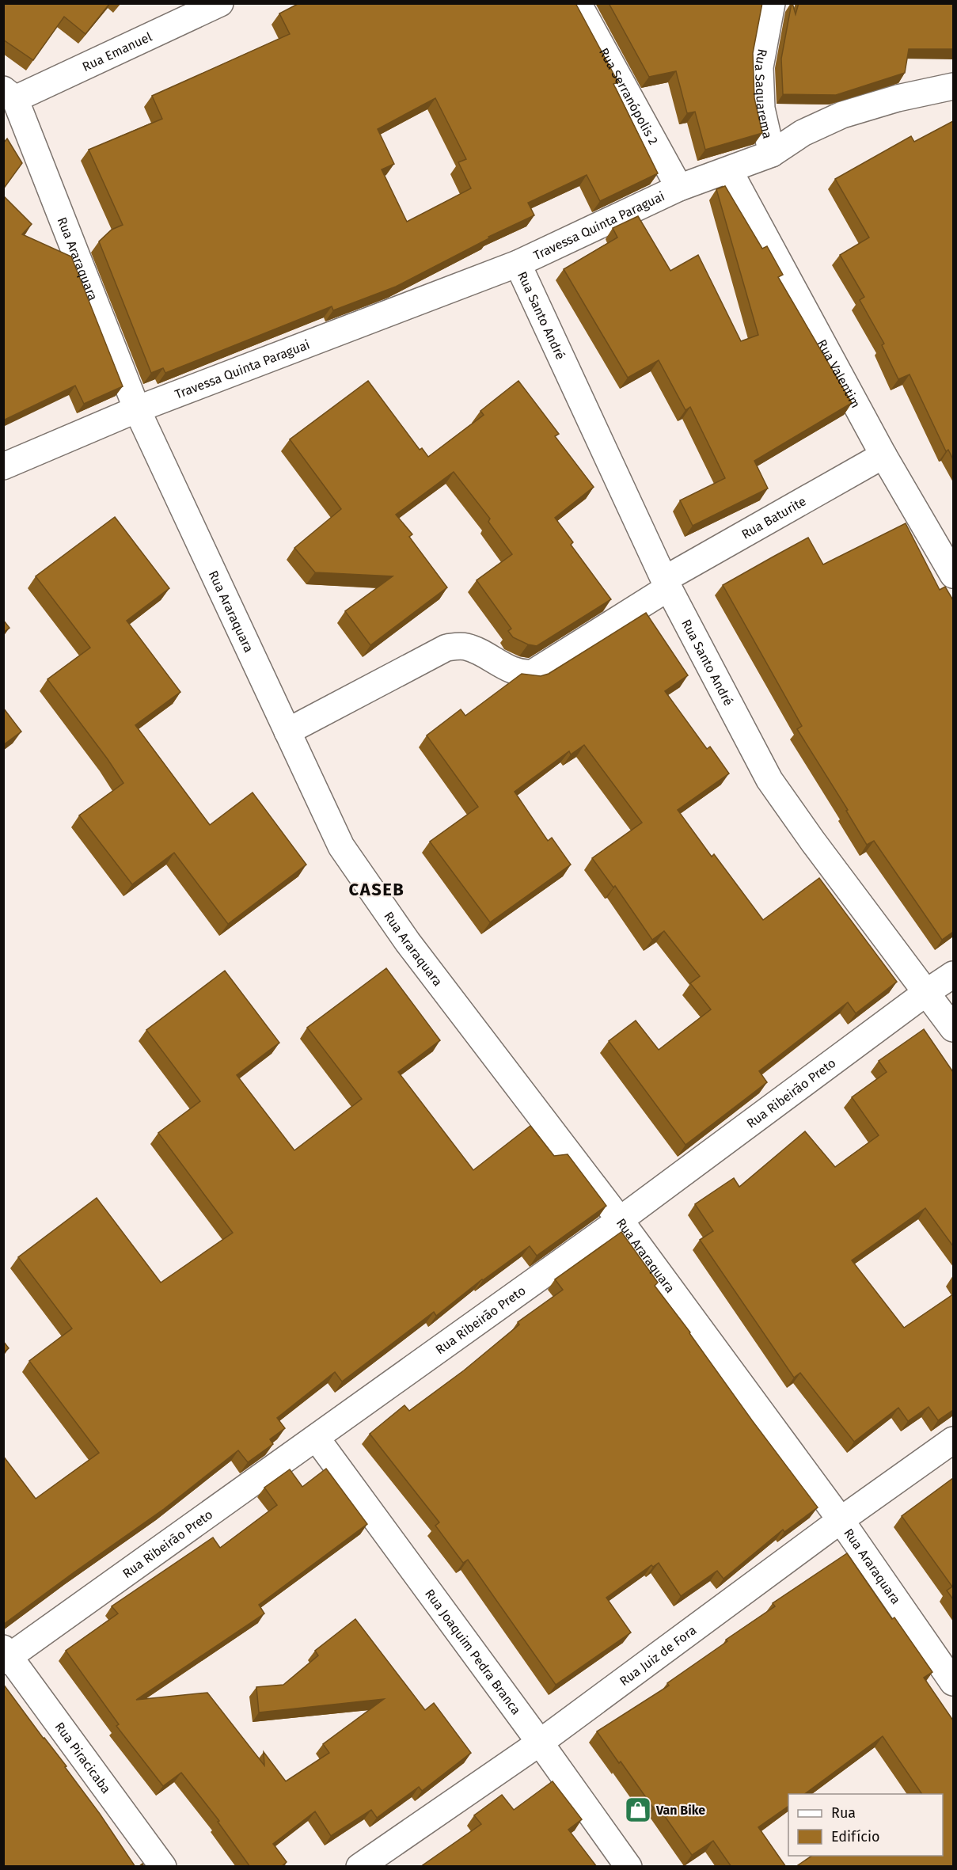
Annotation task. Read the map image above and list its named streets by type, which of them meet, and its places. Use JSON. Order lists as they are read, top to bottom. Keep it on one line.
{"streets":{"street":["Rua Emanuel","Rua Saquarema","Rua Serranópolis 2","Travessa Quinta Paraguai","Rua Araraquara","Rua Santo André","Rua Valentim","Rua Baturite","Rua Ribeirão Preto","Rua Joaquim Pedra Branca","Rua Juiz de Fora","Rua Piracicaba"]},"crossings":[["Rua Emanuel","Rua Araraquara"],["Rua Saquarema","Travessa Quinta Paraguai"],["Rua Serranópolis 2","Travessa Quinta Paraguai"],["Travessa Quinta Paraguai","Rua Araraquara"],["Travessa Quinta Paraguai","Rua Santo André"],["Travessa Quinta Paraguai","Rua Valentim"],["Rua Araraquara","Rua Baturite"],["Rua Araraquara","Rua Ribeirão Preto"],["Rua Araraquara","Rua Juiz de Fora"],["Rua Santo André","Rua Baturite"],["Rua Santo André","Rua Ribeirão Preto"],["Rua Valentim","Rua Baturite"],["Rua Ribeirão Preto","Rua Joaquim Pedra Branca"],["Rua Ribeirão Preto","Rua Piracicaba"],["Rua Joaquim Pedra Branca","Rua Juiz de Fora"]],"districts":["CASEB"],"places":{"shop":["Van Bike"]},"legend":["Rua","Edifício"]}
